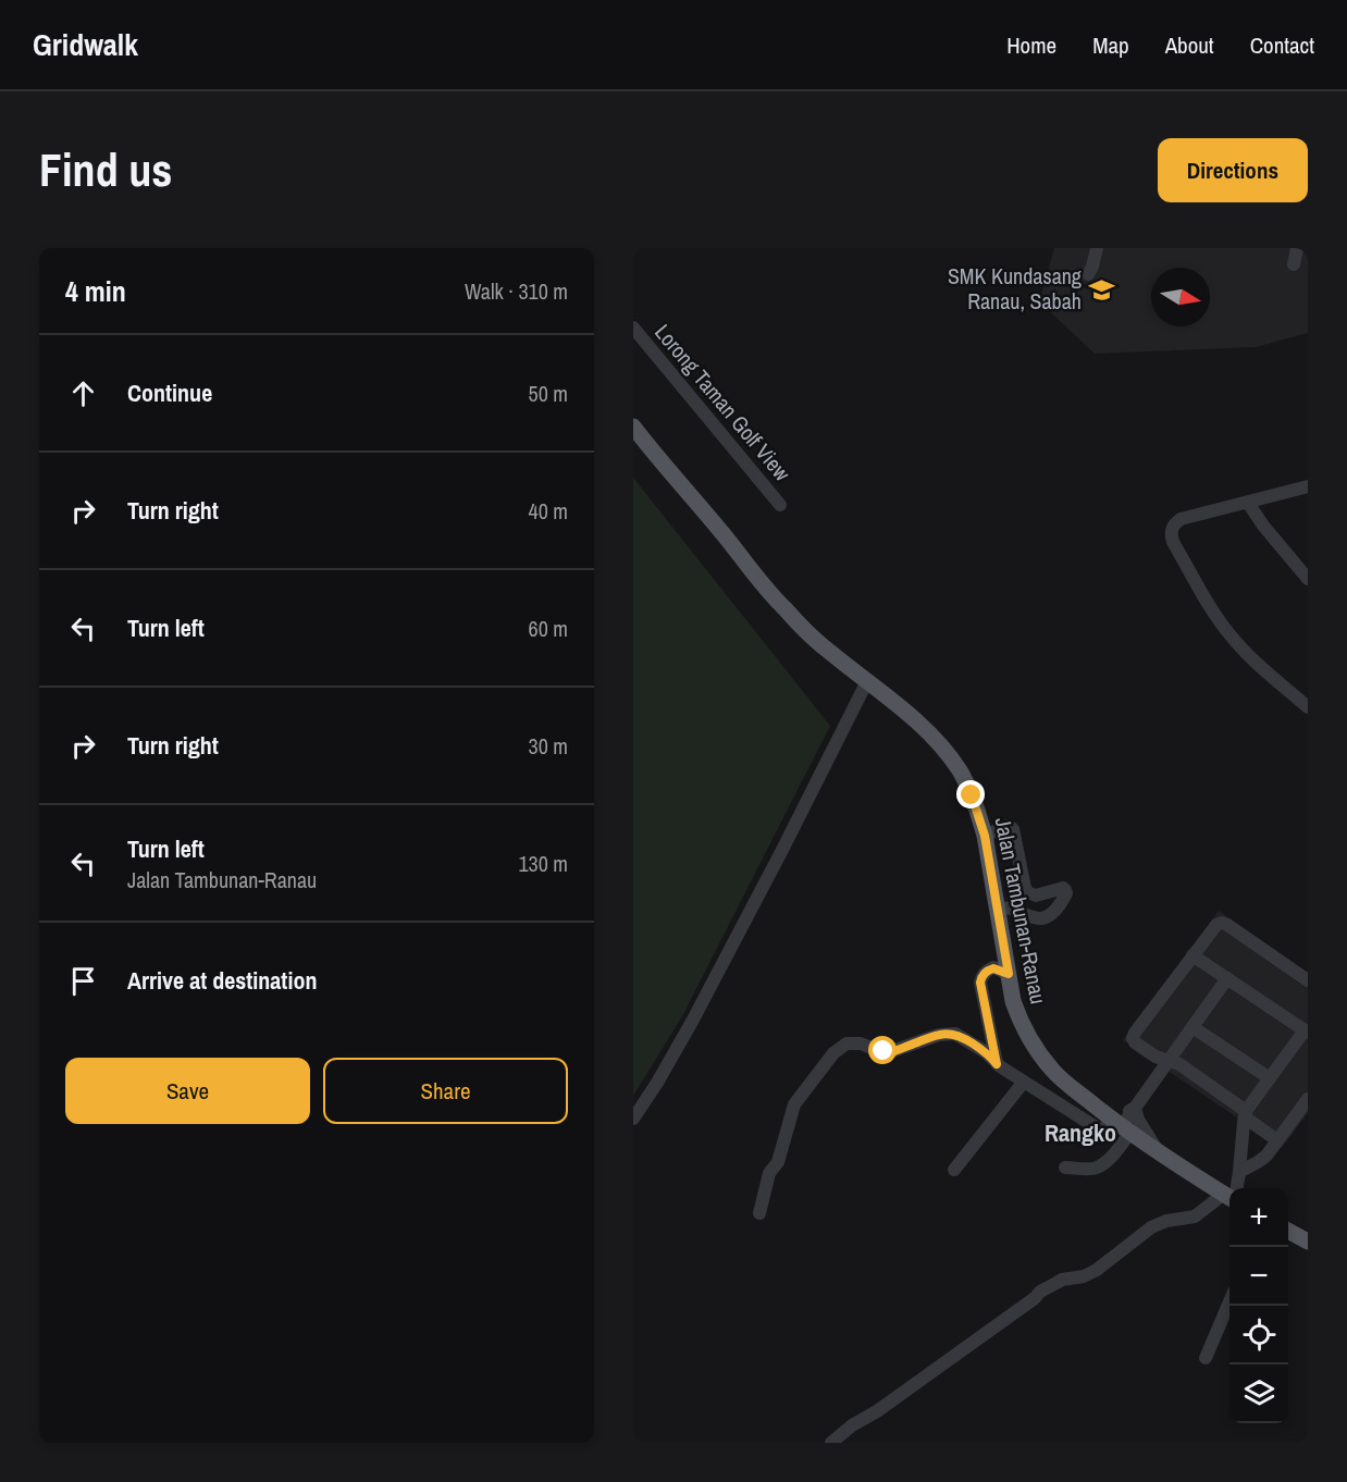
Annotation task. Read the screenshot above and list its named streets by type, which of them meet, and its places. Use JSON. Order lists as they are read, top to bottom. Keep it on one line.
{"streets":{"main road":["Jalan Tambunan-Ranau"],"street":["Lorong Taman Golf View"]},"districts":["Rangko"],"places":{"school or university":["SMK Kundasang Ranau, Sabah"]},"north":"right","page":{"header":"Gridwalk","nav":["Home","Map","About","Contact"],"buttons":["Directions",["Save","Share"]],"title":"Find us","heading":["4 min","Walk · 310 m"],"list":[["Continue","50 m"],["Turn right","40 m"],["Turn left","60 m"],["Turn right","30 m"],["Turn left","Jalan Tambunan-Ranau","130 m"],"Arrive at destination"],"map_buttons":["+","−"]}}
